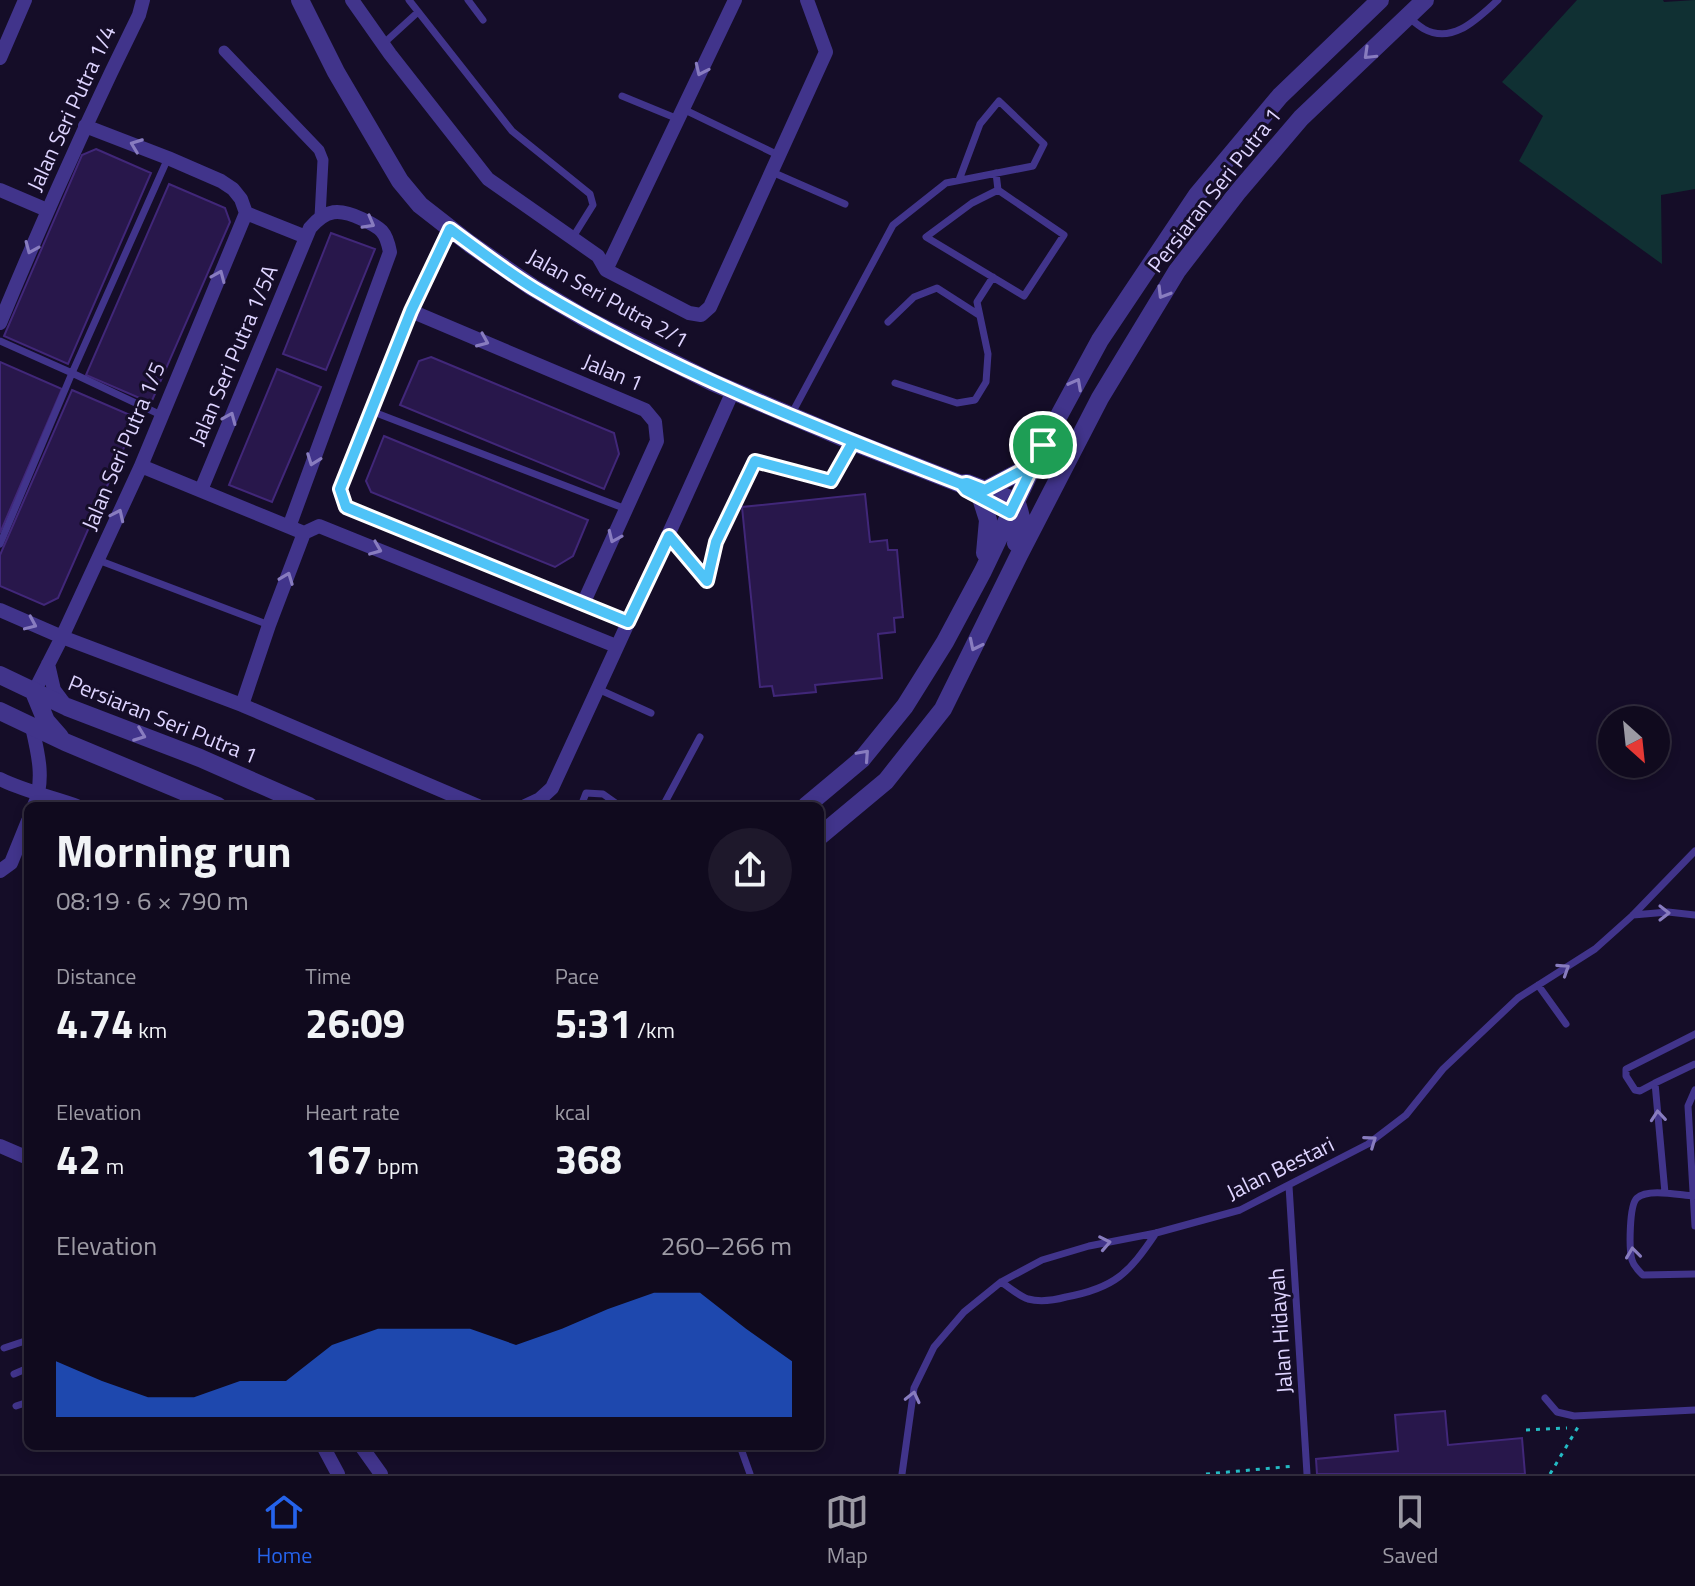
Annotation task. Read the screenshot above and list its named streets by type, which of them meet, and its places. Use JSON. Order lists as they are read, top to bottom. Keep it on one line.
{"streets":{"street":["Jalan Seri Putra 1/4","Persiaran Seri Putra 1","Jalan Seri Putra 2/1","Jalan Seri Putra 1/5A","Jalan 1","Jalan Seri Putra 1/5"],"lane":["Jalan Bestari","Jalan Hidayah"]},"crossings":[["Persiaran Seri Putra 1","Jalan Seri Putra 2/1"],["Persiaran Seri Putra 1","Jalan Seri Putra 1/5"],["Jalan Bestari","Jalan Hidayah"]],"one_way":["Jalan Seri Putra 1/5A","Jalan Seri Putra 1/5","Jalan Bestari"],"north":"bottom right","page":{"heading":["Morning run","08:19 · 6 × 790 m"],"stats":[["Distance","4.74 km"],["Time","26:09"],["Pace","5:31 /km"],["Elevation","42 m"],["Heart rate","167 bpm"],["kcal","368"]],"chart":["Elevation","260–266 m"],"tabs":["Home","Map","Saved"]}}
